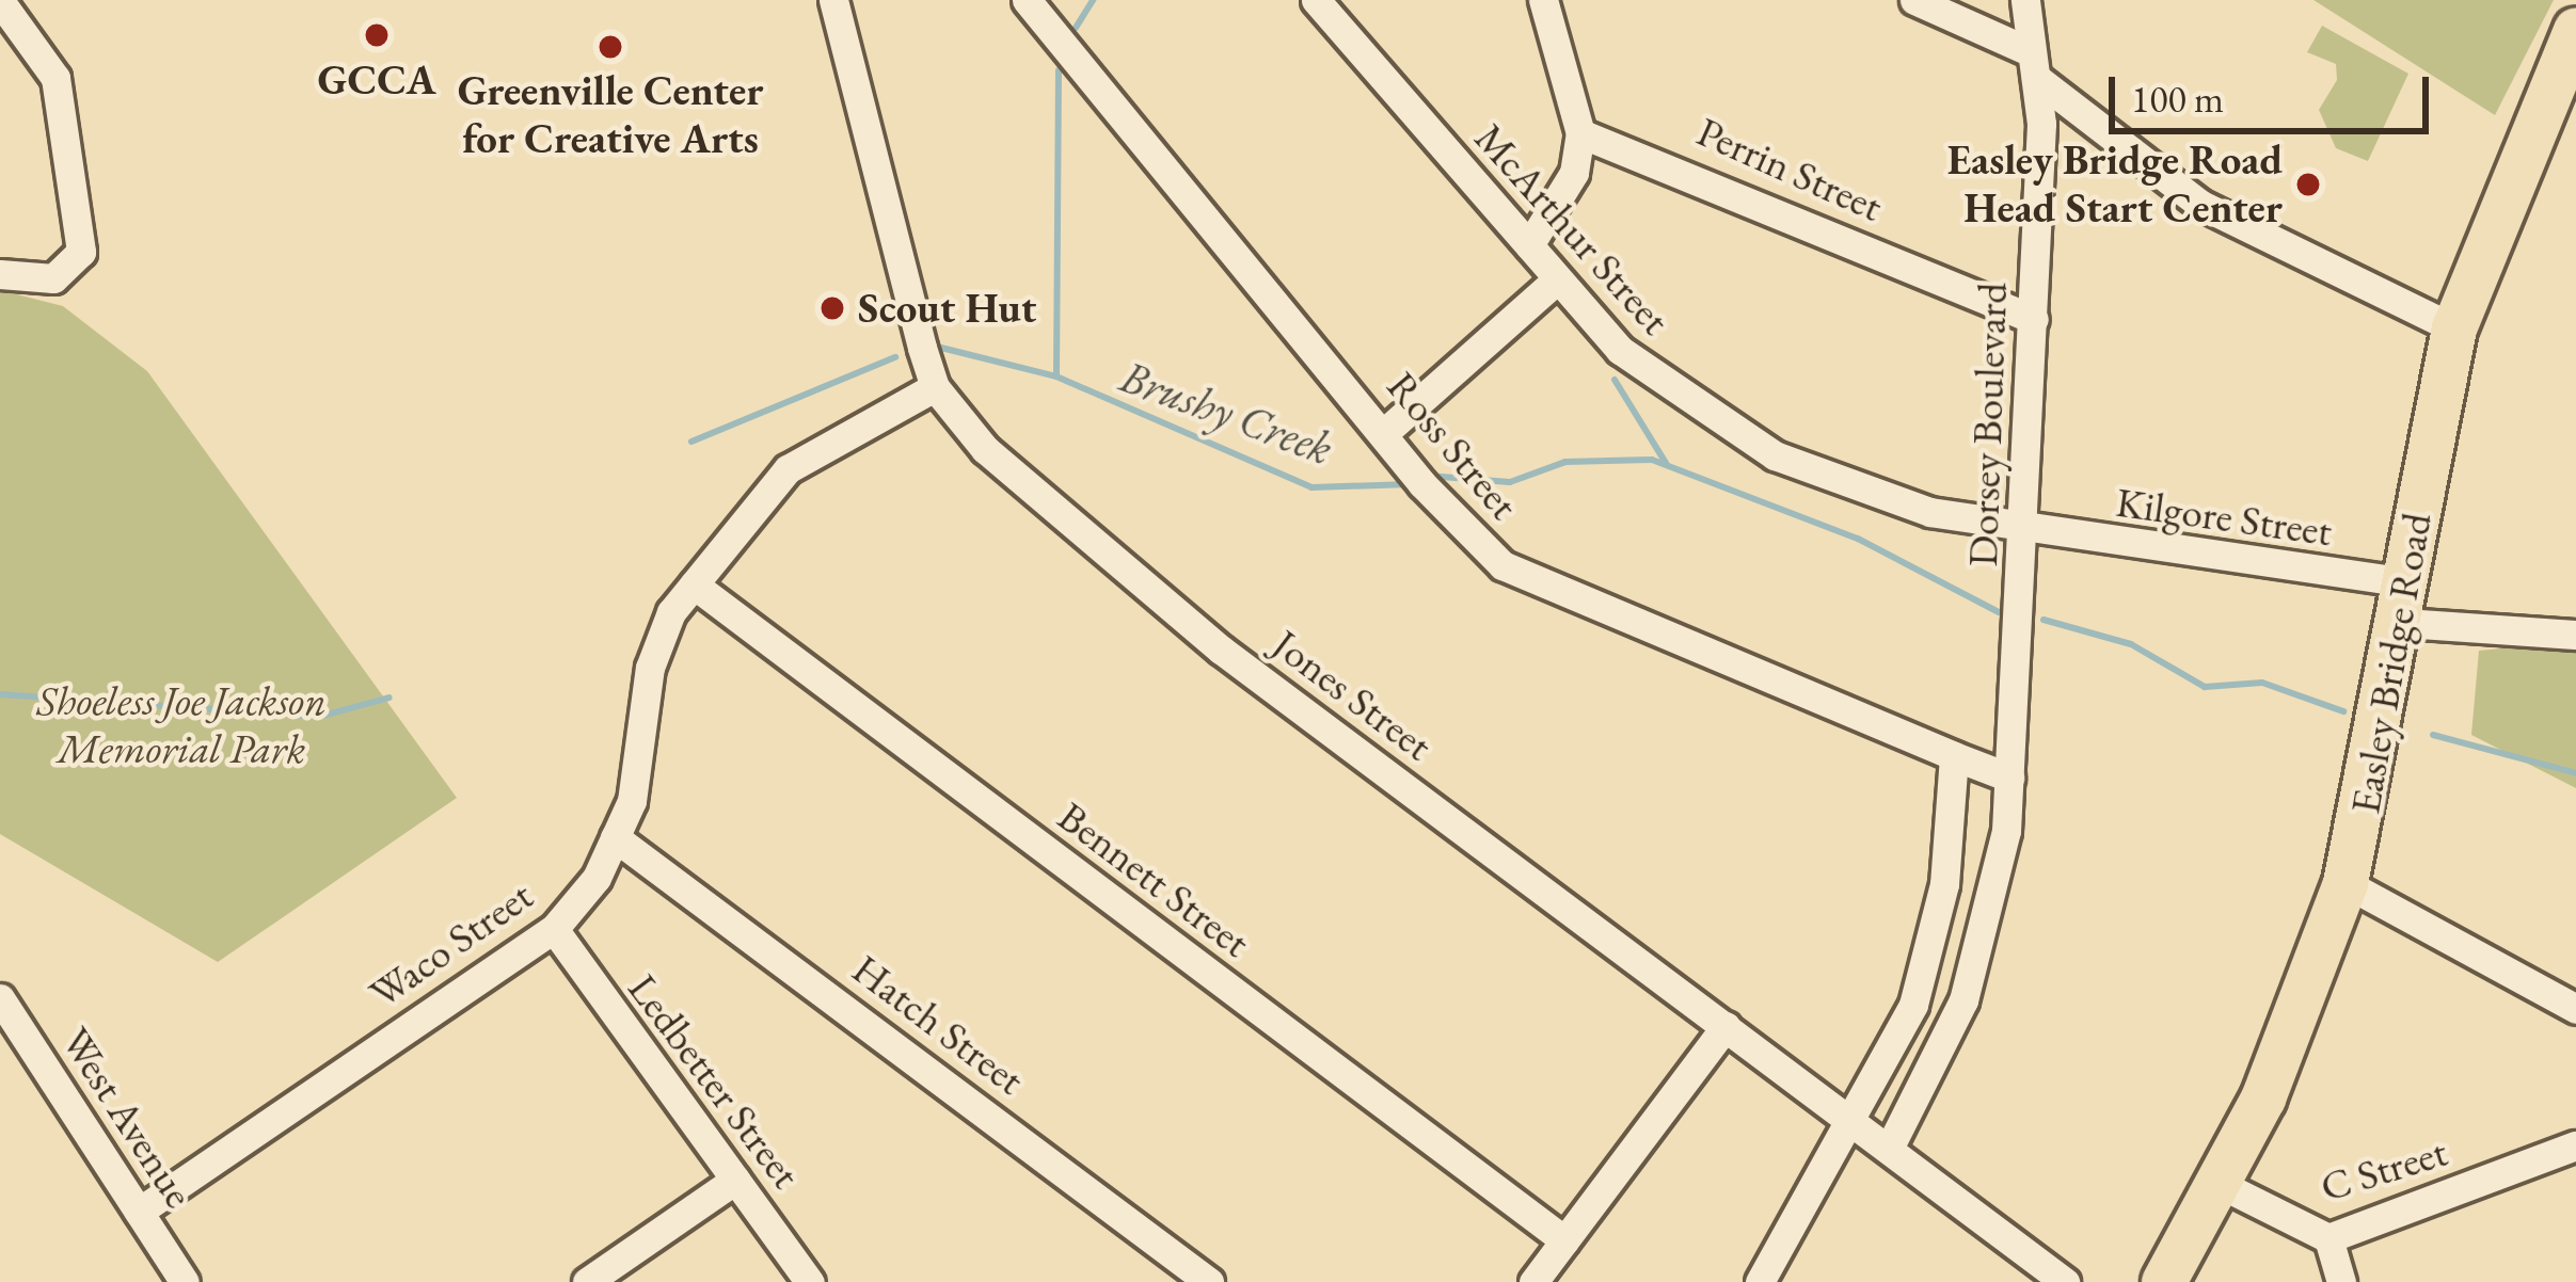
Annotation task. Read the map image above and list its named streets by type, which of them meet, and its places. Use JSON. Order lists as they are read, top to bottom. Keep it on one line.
{"streets":{"highway":["Easley Bridge Road"],"street":["Perrin Street","McArthur Street","Dorsey Boulevard","Ross Street","Kilgore Street","Jones Street","Bennett Street","Waco Street","Hatch Street","Ledbetter Street","West Avenue","C Street"]},"crossings":[["Perrin Street","Dorsey Boulevard"],["McArthur Street","Dorsey Boulevard"],["McArthur Street","Kilgore Street"],["Dorsey Boulevard","Kilgore Street"],["Dorsey Boulevard","Jones Street"],["Kilgore Street","Easley Bridge Road"],["Easley Bridge Road","C Street"],["Jones Street","Waco Street"],["Bennett Street","Waco Street"],["Waco Street","Hatch Street"],["Waco Street","Ledbetter Street"],["Waco Street","West Avenue"]],"water":["Brushy Creek"],"parks":["Shoeless Joe Jackson Memorial Park"],"places":["GCCA","Greenville Center for Creative Arts","Easley Bridge Road Head Start Center","Scout Hut"],"scale_bar":"100 m"}
